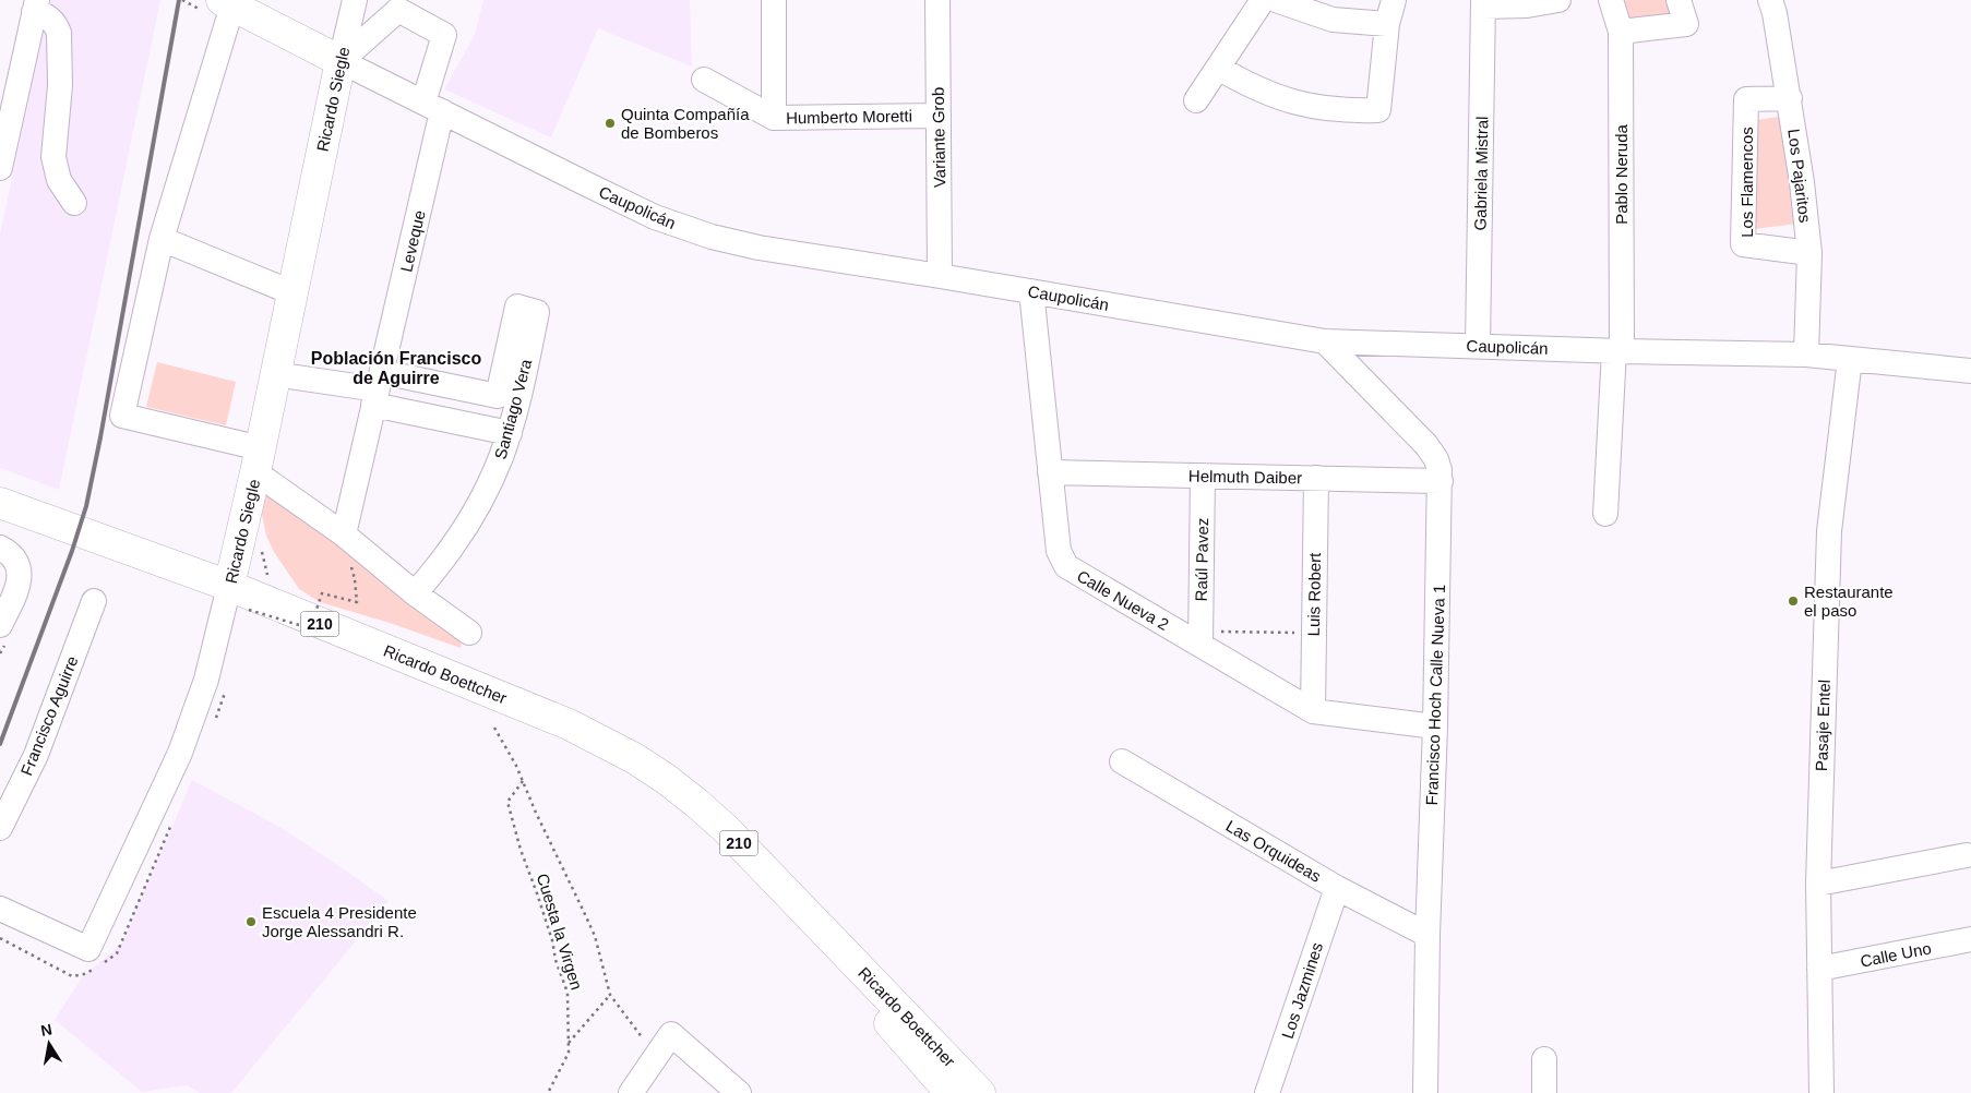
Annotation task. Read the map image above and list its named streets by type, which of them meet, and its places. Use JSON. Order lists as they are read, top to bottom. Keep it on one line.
{"streets":{"main road":["Ricardo Siegle","Caupolicán","210","Ricardo Boettcher"],"street":["Humberto Moretti","Variante Grob","Gabriela Mistral","Pablo Neruda","Los Pajaritos","Los Flamencos","Leveque","Santiago Vera","Helmuth Daiber","Raúl Pavez","Luis Robert","Calle Nueva 2","Francisco Hoch Calle Nueva 1","Francisco Aguirre","Pasaje Entel","Las Orquideas","Calle Uno","Los Jazmines"],"path":["Cuesta la Virgen"]},"crossings":[["Ricardo Siegle","Caupolicán"],["Ricardo Siegle","Leveque"],["Ricardo Siegle","Ricardo Boettcher"],["Humberto Moretti","Variante Grob"],["Variante Grob","Caupolicán"],["Gabriela Mistral","Caupolicán"],["Pablo Neruda","Caupolicán"],["Los Pajaritos","Los Flamencos"],["Los Pajaritos","Caupolicán"],["Caupolicán","Leveque"],["Caupolicán","Calle Nueva 2"],["Caupolicán","Francisco Hoch Calle Nueva 1"],["Caupolicán","Pasaje Entel"],["Helmuth Daiber","Raúl Pavez"],["Helmuth Daiber","Luis Robert"],["Helmuth Daiber","Calle Nueva 2"],["Helmuth Daiber","Francisco Hoch Calle Nueva 1"],["Raúl Pavez","Calle Nueva 2"],["Luis Robert","Calle Nueva 2"],["Calle Nueva 2","Francisco Hoch Calle Nueva 1"],["Francisco Hoch Calle Nueva 1","Las Orquideas"],["Pasaje Entel","Calle Uno"],["Las Orquideas","Los Jazmines"]],"districts":["Población Francisco de Aguirre"],"places":["Quinta Compañía de Bomberos","Restaurante el paso","Escuela 4 Presidente Jorge Alessandri R."],"north":"top"}
